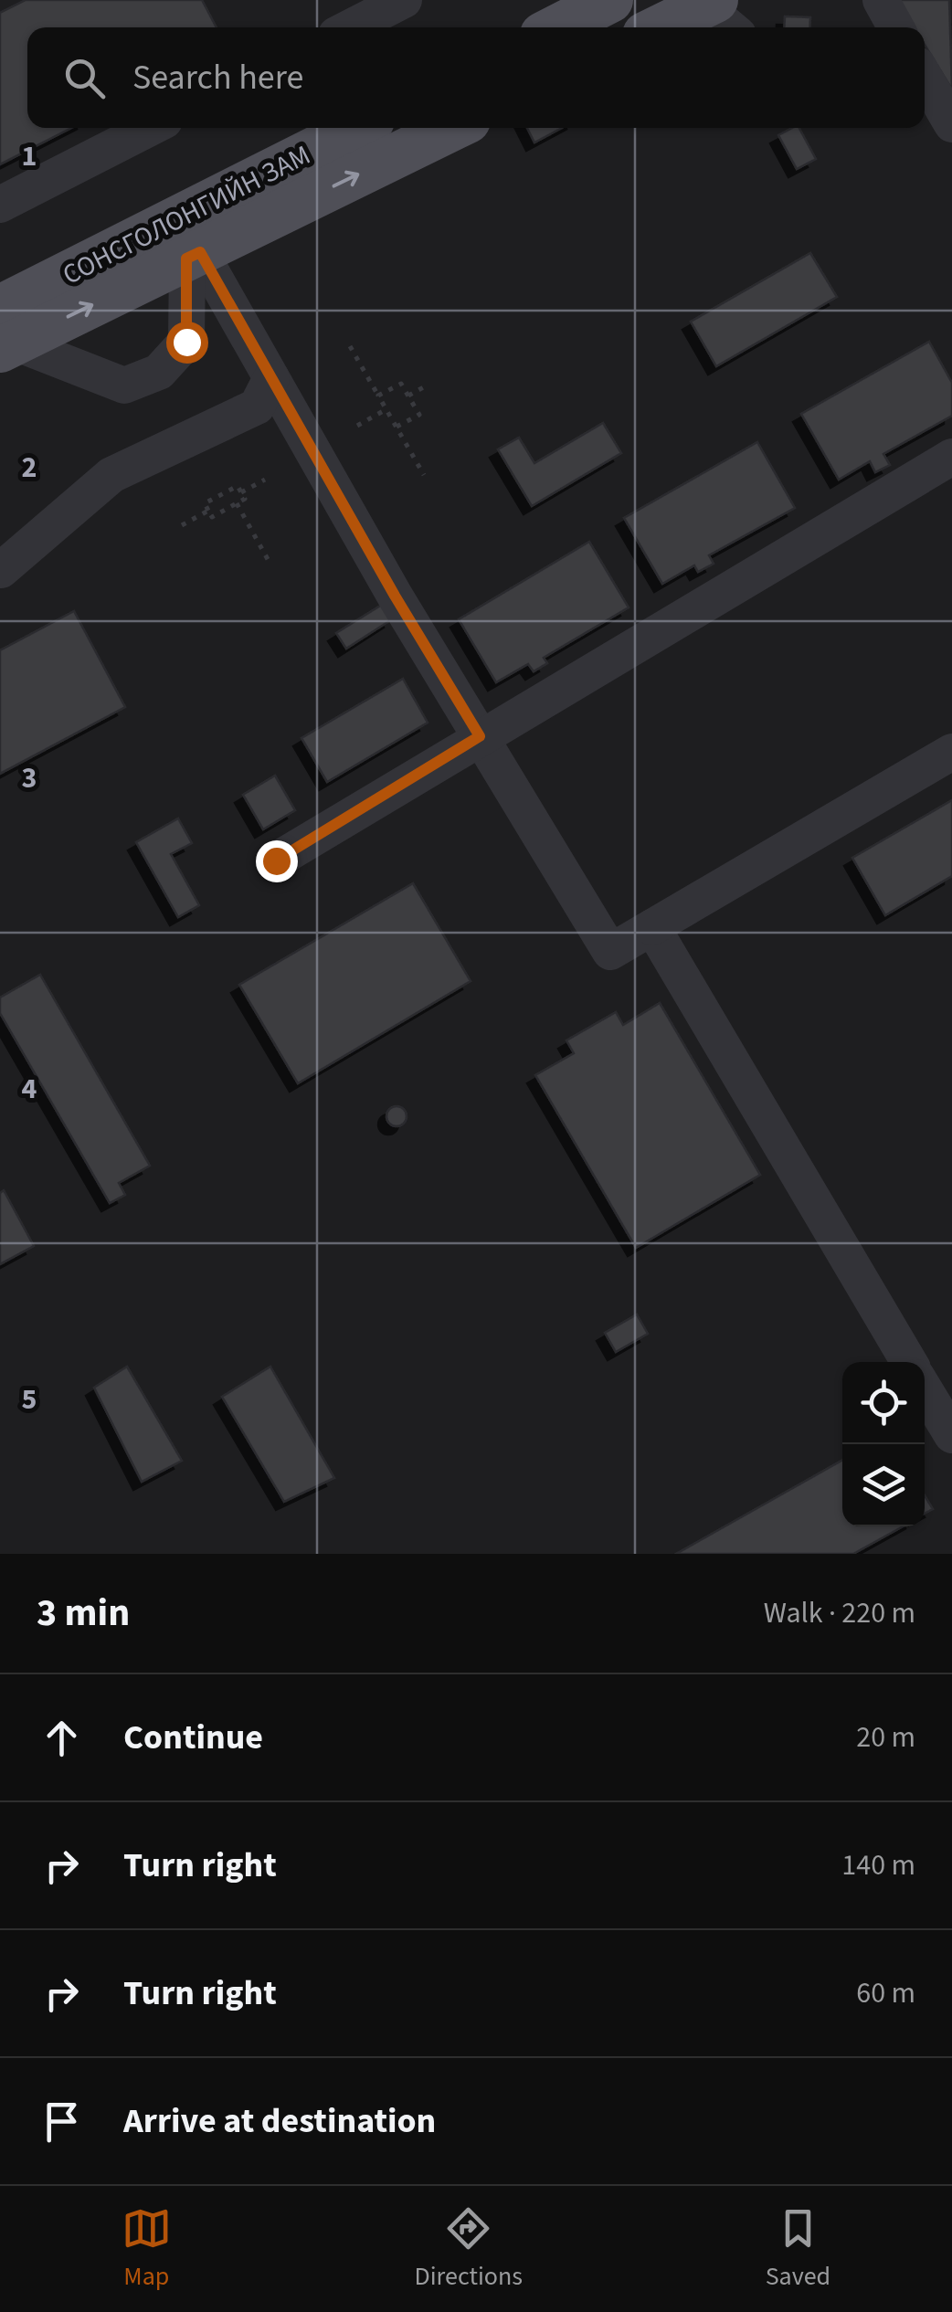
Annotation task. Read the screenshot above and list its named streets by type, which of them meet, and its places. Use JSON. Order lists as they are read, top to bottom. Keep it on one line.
{"streets":{"main road":["СОНСГОЛОНГИЙН ЗАМ"]},"page":{"search":"Search here","heading":["3 min","Walk · 220 m"],"list":[["Continue","20 m"],["Turn right","140 m"],["Turn right","60 m"],"Arrive at destination"],"nav":["Map","Directions","Saved"]},"grid":{"rows":["1","2","3","4","5"]}}
